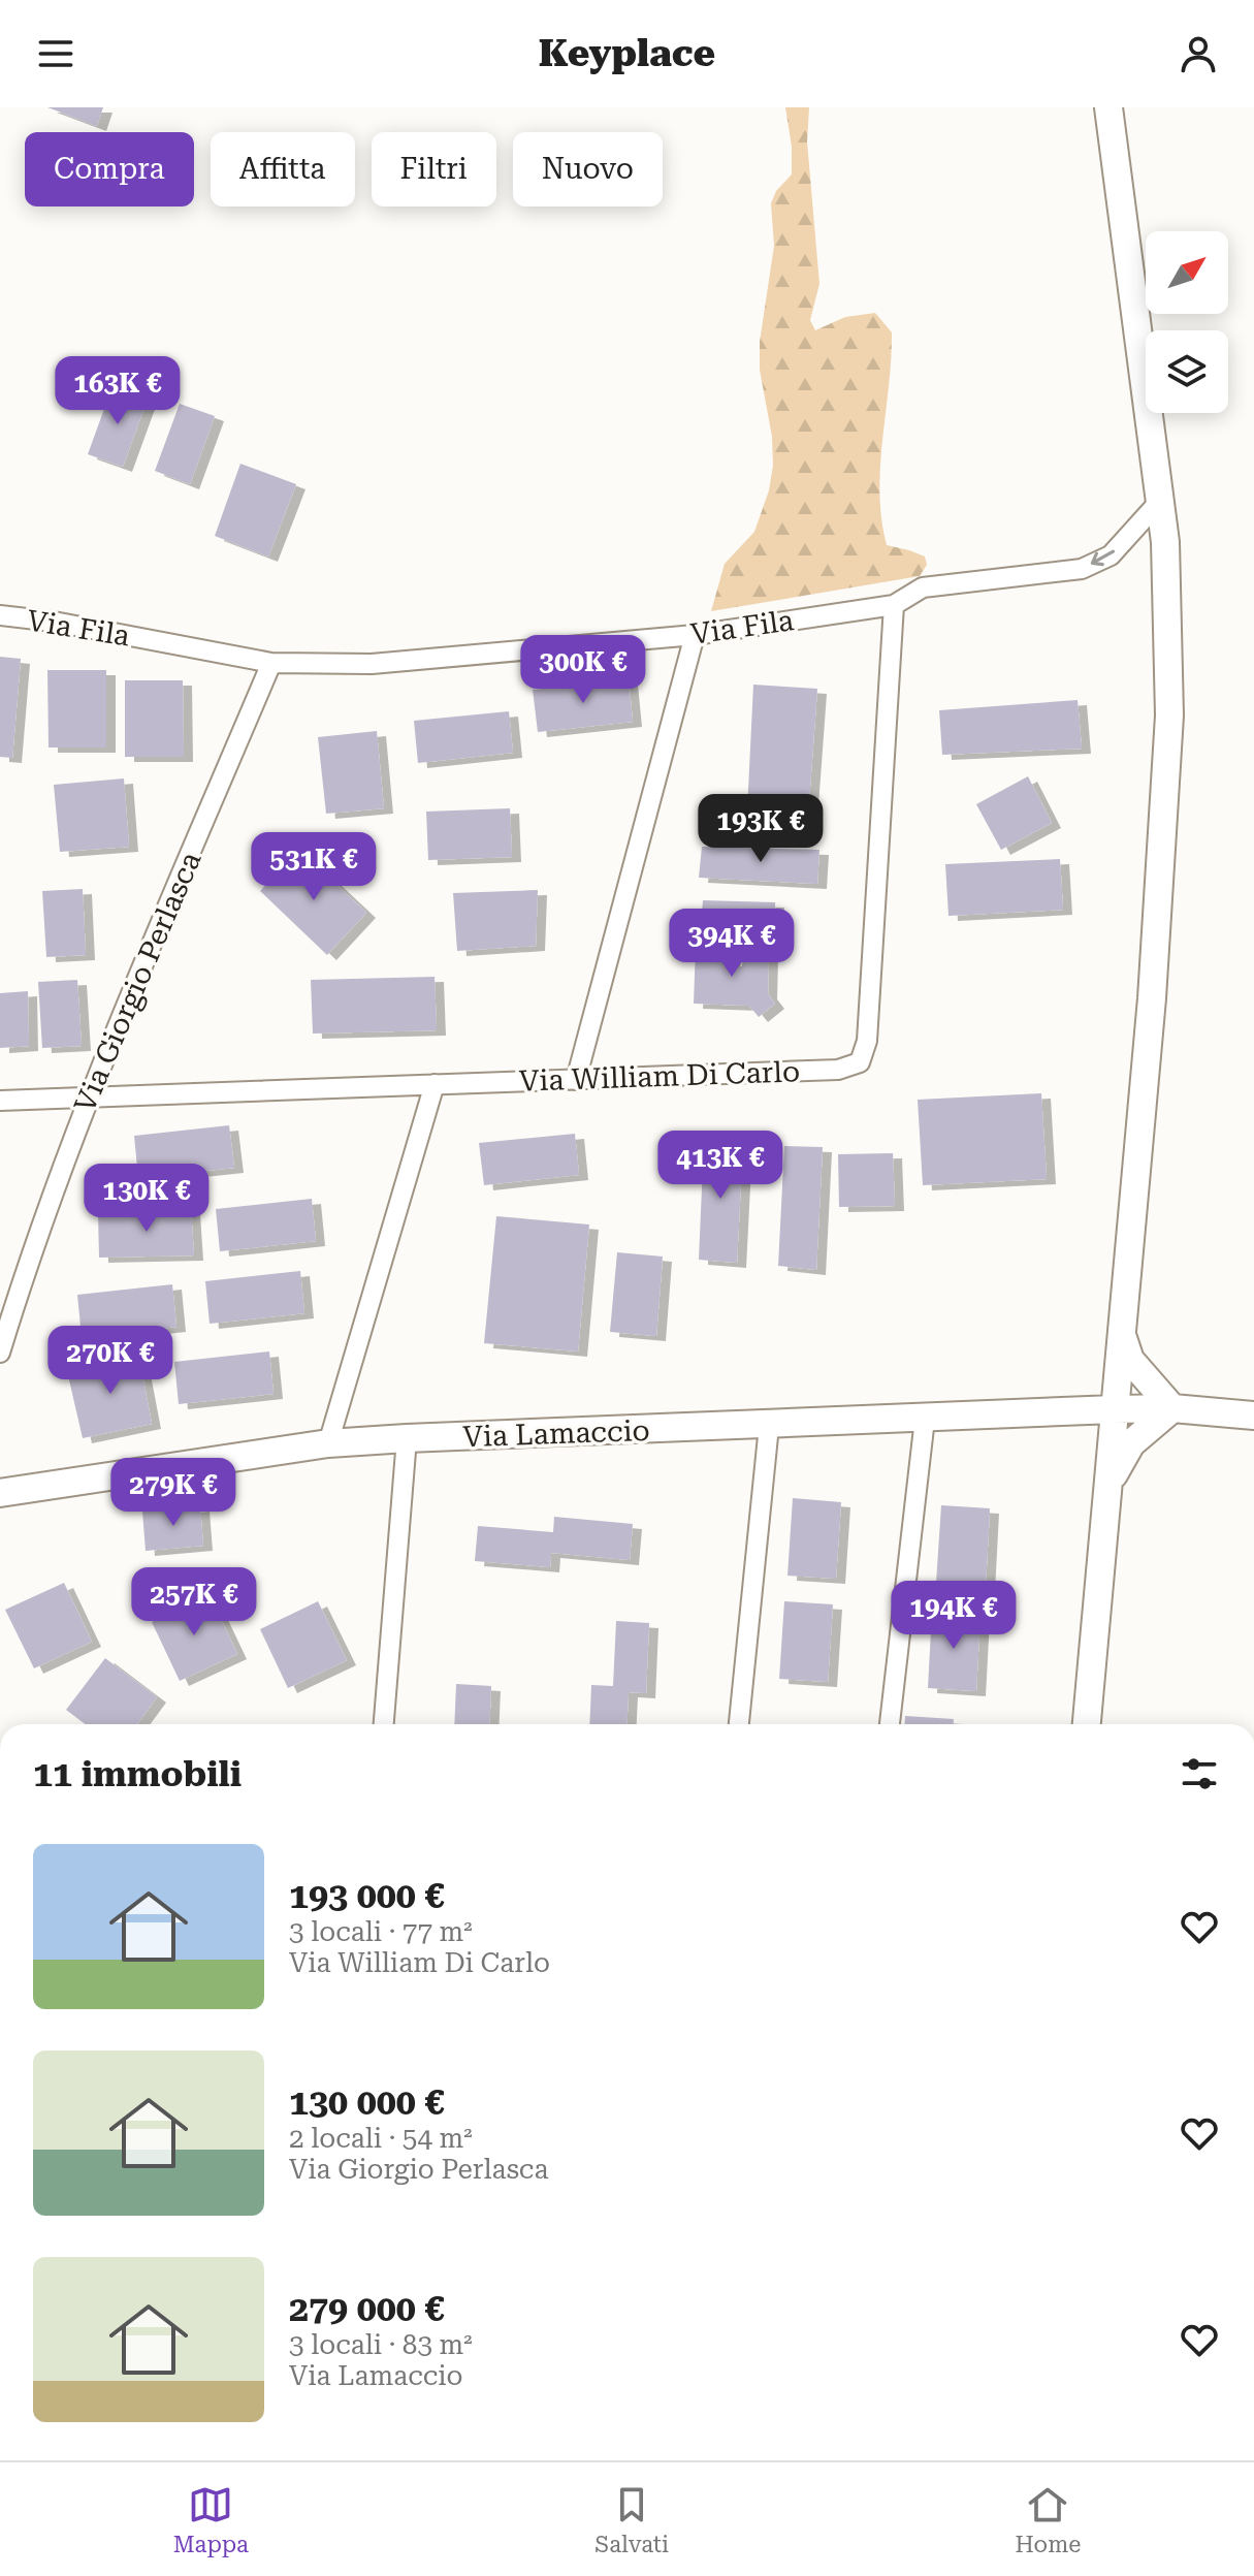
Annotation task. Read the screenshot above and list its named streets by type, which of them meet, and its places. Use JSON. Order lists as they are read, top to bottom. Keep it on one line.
{"streets":{"main road":["Via Lamaccio"],"street":["Via Fila","Via Giorgio Perlasca","Via William Di Carlo"]},"crossings":[["Via Fila","Via Giorgio Perlasca"],["Via Fila","Via William Di Carlo"],["Via Giorgio Perlasca","Via William Di Carlo"]],"north":"top right","page":{"header":"Keyplace","chip":["Compra","Affitta","Filtri","Nuovo"],"price":["163K €","300K €","193K €","531K €","394K €","413K €","130K €","270K €","279K €","257K €","194K €"],"heading":"11 immobili","list":[{"name":"193 000 €","note":"3 locali · 77 m² · Via William Di Carlo"},{"name":"130 000 €","note":"2 locali · 54 m² · Via Giorgio Perlasca"},{"name":"279 000 €","note":"3 locali · 83 m² · Via Lamaccio"}],"tabs":["Mappa","Salvati","Home"]}}
